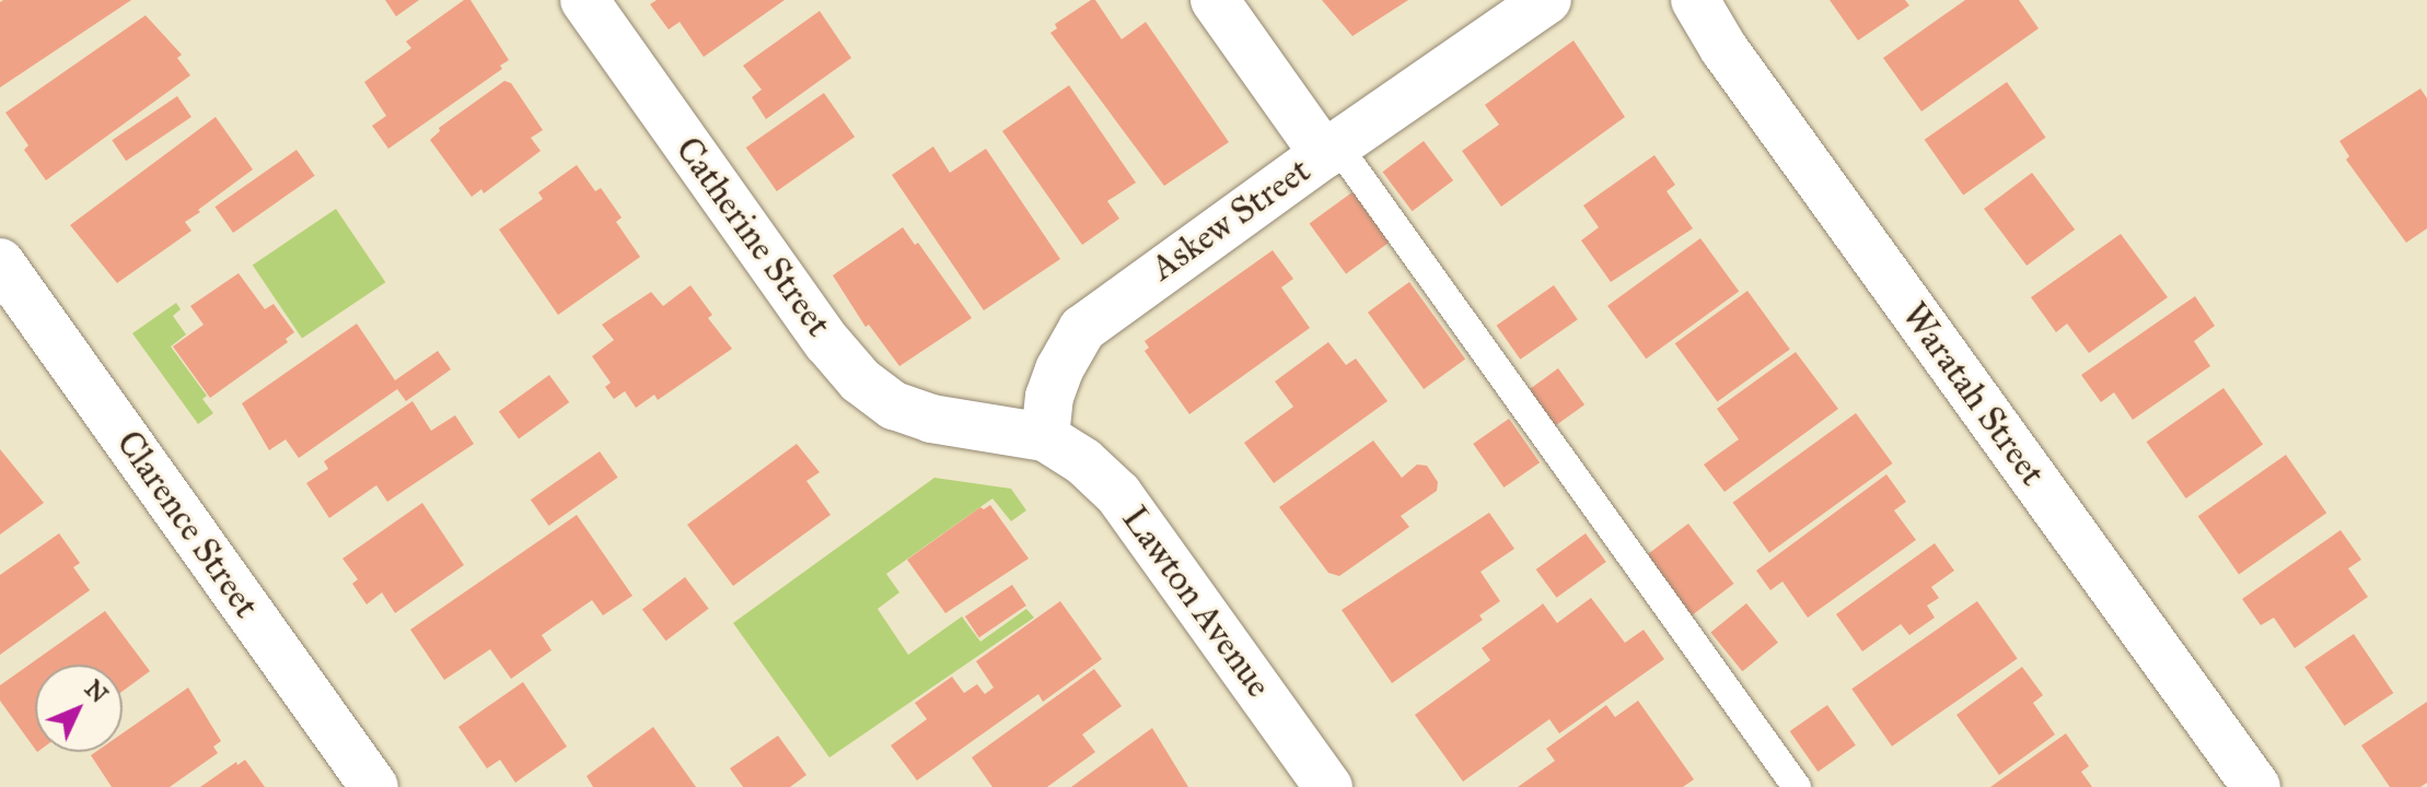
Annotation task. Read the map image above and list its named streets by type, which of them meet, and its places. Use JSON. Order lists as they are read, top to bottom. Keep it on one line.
{"streets":{"street":["Askew Street","Catherine Street","Waratah Street","Clarence Street","Lawton Avenue"]},"crossings":[["Askew Street","Catherine Street"],["Askew Street","Lawton Avenue"],["Catherine Street","Lawton Avenue"]],"north":"top right"}
